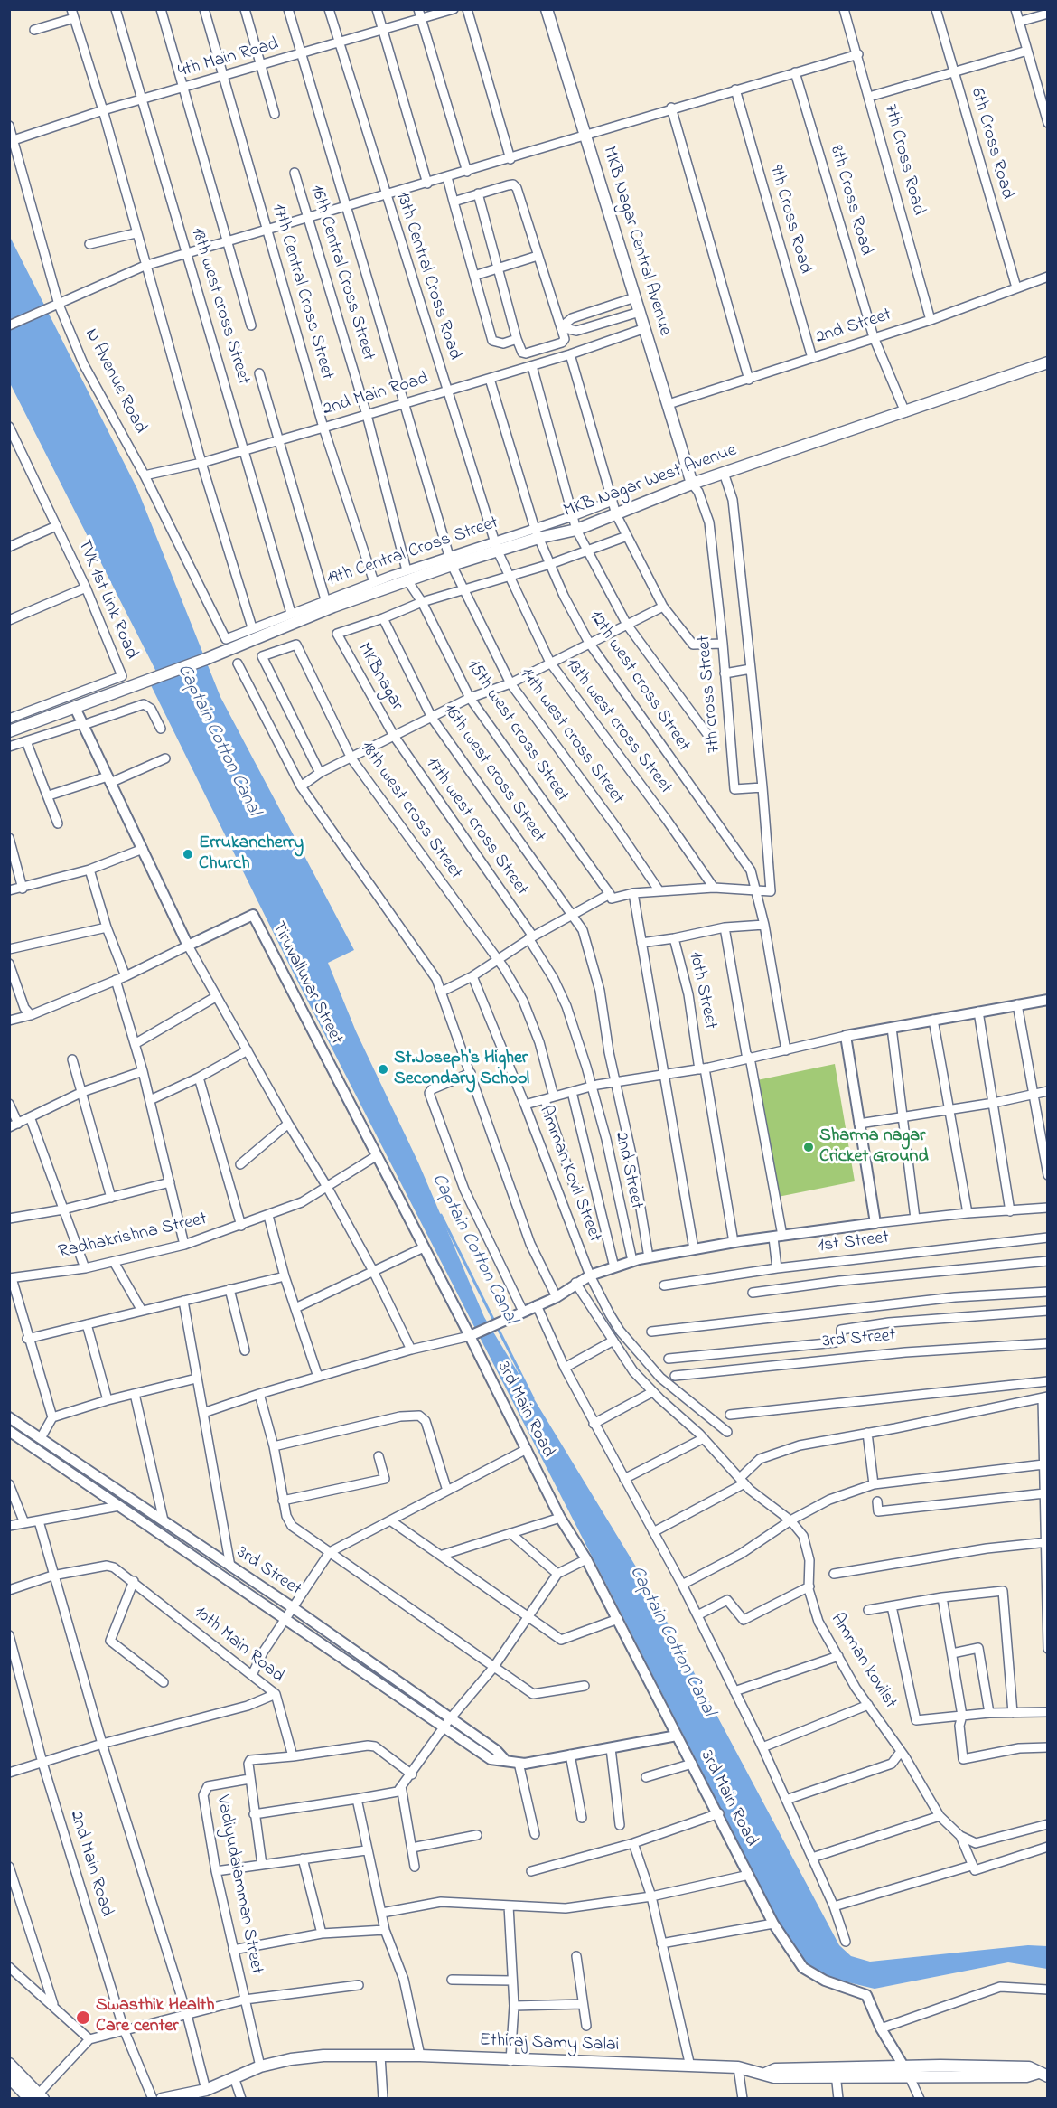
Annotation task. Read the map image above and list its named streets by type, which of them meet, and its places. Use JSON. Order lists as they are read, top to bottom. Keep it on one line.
{"streets":{"main road":["MKB Nagar Central Avenue","MKB Nagar West Avenue","Ethiraj Samy Salai"],"street":["4th Main Road","6th Cross Road","7th Cross Road","8th Cross Road","9th Cross Road","16th Central Cross Street","13th Central Cross Road","17th Central Cross Street","18th west cross Street","2nd Street","N Avenue Road","2nd Main Road","19th Central Cross Street","TVK 1st Link Road","MKBnagar","12th west cross Street","7th cross Street","13th west cross Street","15th west cross Street","14th west cross Street","16th west cross Street","17th west cross Street","Tiruvalluvar Street","10th Street","Amman Kovil Street","Radhakrishna Street","1st Street","3rd Street","3rd Main Road","10th Main Road","Amman kovilst","Vadiyudaiamman Street"]},"crossings":[["4th Main Road","13th Central Cross Road"],["4th Main Road","17th Central Cross Street"],["4th Main Road","18th west cross Street"],["4th Main Road","N Avenue Road"],["4th Main Road","14th west cross Street"],["6th Cross Road","2nd Street"],["7th Cross Road","2nd Street"],["8th Cross Road","2nd Street"],["8th Cross Road","MKB Nagar West Avenue"],["9th Cross Road","2nd Street"],["MKB Nagar Central Avenue","2nd Street"],["MKB Nagar Central Avenue","2nd Main Road"],["MKB Nagar Central Avenue","MKB Nagar West Avenue"],["MKB Nagar Central Avenue","7th cross Street"],["16th Central Cross Street","2nd Main Road"],["16th Central Cross Street","MKB Nagar West Avenue"],["16th Central Cross Street","15th west cross Street"],["13th Central Cross Road","2nd Main Road"],["13th Central Cross Road","MKB Nagar West Avenue"],["13th Central Cross Road","13th west cross Street"],["17th Central Cross Street","2nd Main Road"],["17th Central Cross Street","19th Central Cross Street"],["18th west cross Street","2nd Main Road"],["18th west cross Street","19th Central Cross Street"],["2nd Street","17th west cross Street"],["N Avenue Road","2nd Main Road"],["N Avenue Road","19th Central Cross Street"],["2nd Main Road","12th west cross Street"],["2nd Main Road","14th west cross Street"],["MKB Nagar West Avenue","19th Central Cross Street"],["MKB Nagar West Avenue","12th west cross Street"],["MKB Nagar West Avenue","7th cross Street"],["MKB Nagar West Avenue","13th west cross Street"],["MKB Nagar West Avenue","15th west cross Street"],["MKB Nagar West Avenue","14th west cross Street"],["MKBnagar","16th west cross Street"],["MKBnagar","17th west cross Street"],["12th west cross Street","10th Street"],["Tiruvalluvar Street","Radhakrishna Street"],["Tiruvalluvar Street","3rd Main Road"],["3rd Street","3rd Main Road"],["Vadiyudaiamman Street","Ethiraj Samy Salai"]],"water":["Captain Cotton Canal"],"places":["Errukancherry Church","St.Joseph's Higher Secondary School","Sharma nagar Cricket Ground","Swasthik Health Care center"]}
